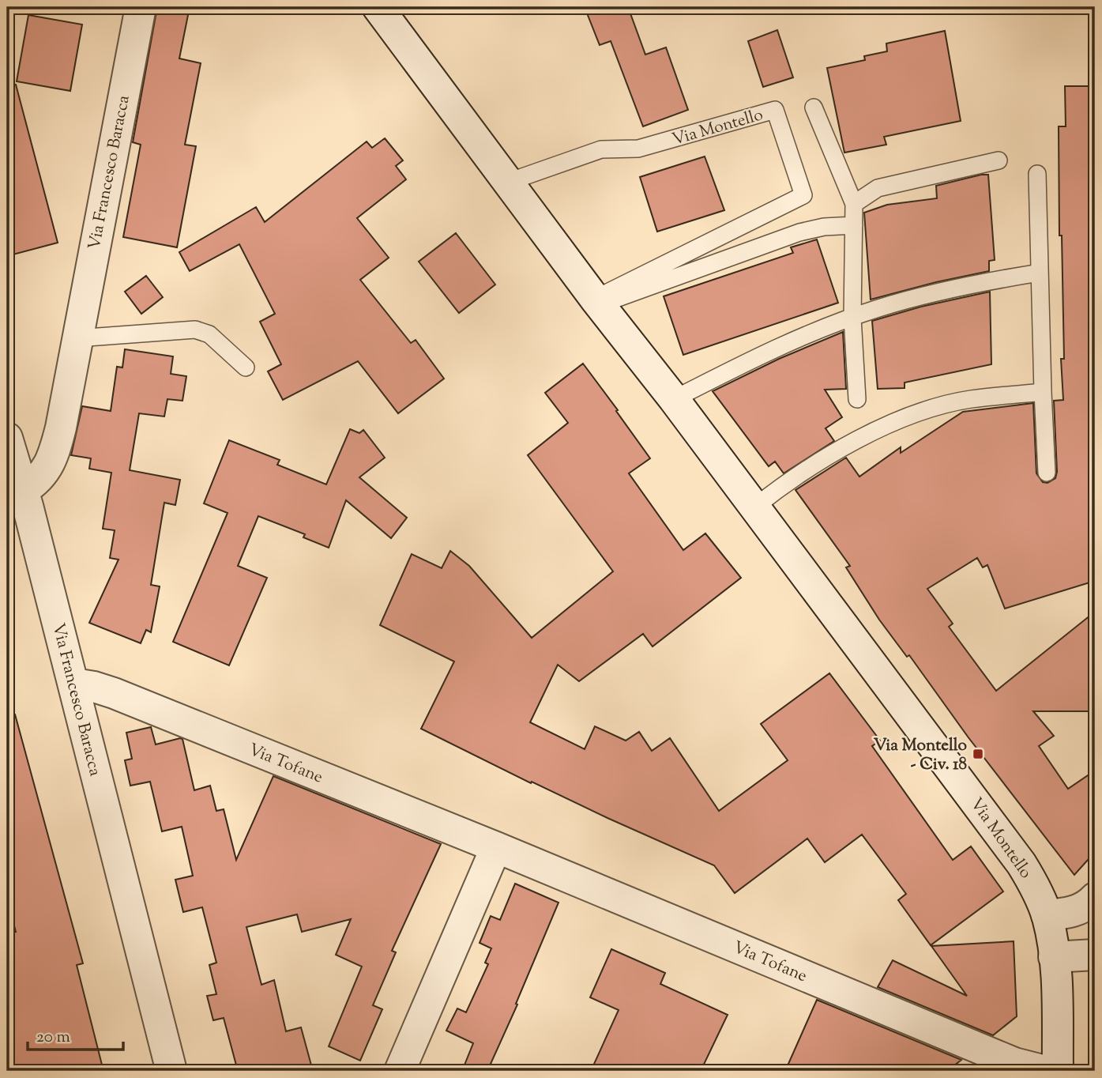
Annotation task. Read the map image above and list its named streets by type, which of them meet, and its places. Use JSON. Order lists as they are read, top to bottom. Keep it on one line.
{"streets":{"street":["Via Montello","Via Francesco Baracca","Via Tofane"]},"crossings":[["Via Francesco Baracca","Via Tofane"]],"places":{"transit":["Via Montello - Civ. 18"]},"scale_bar":"20 m"}
